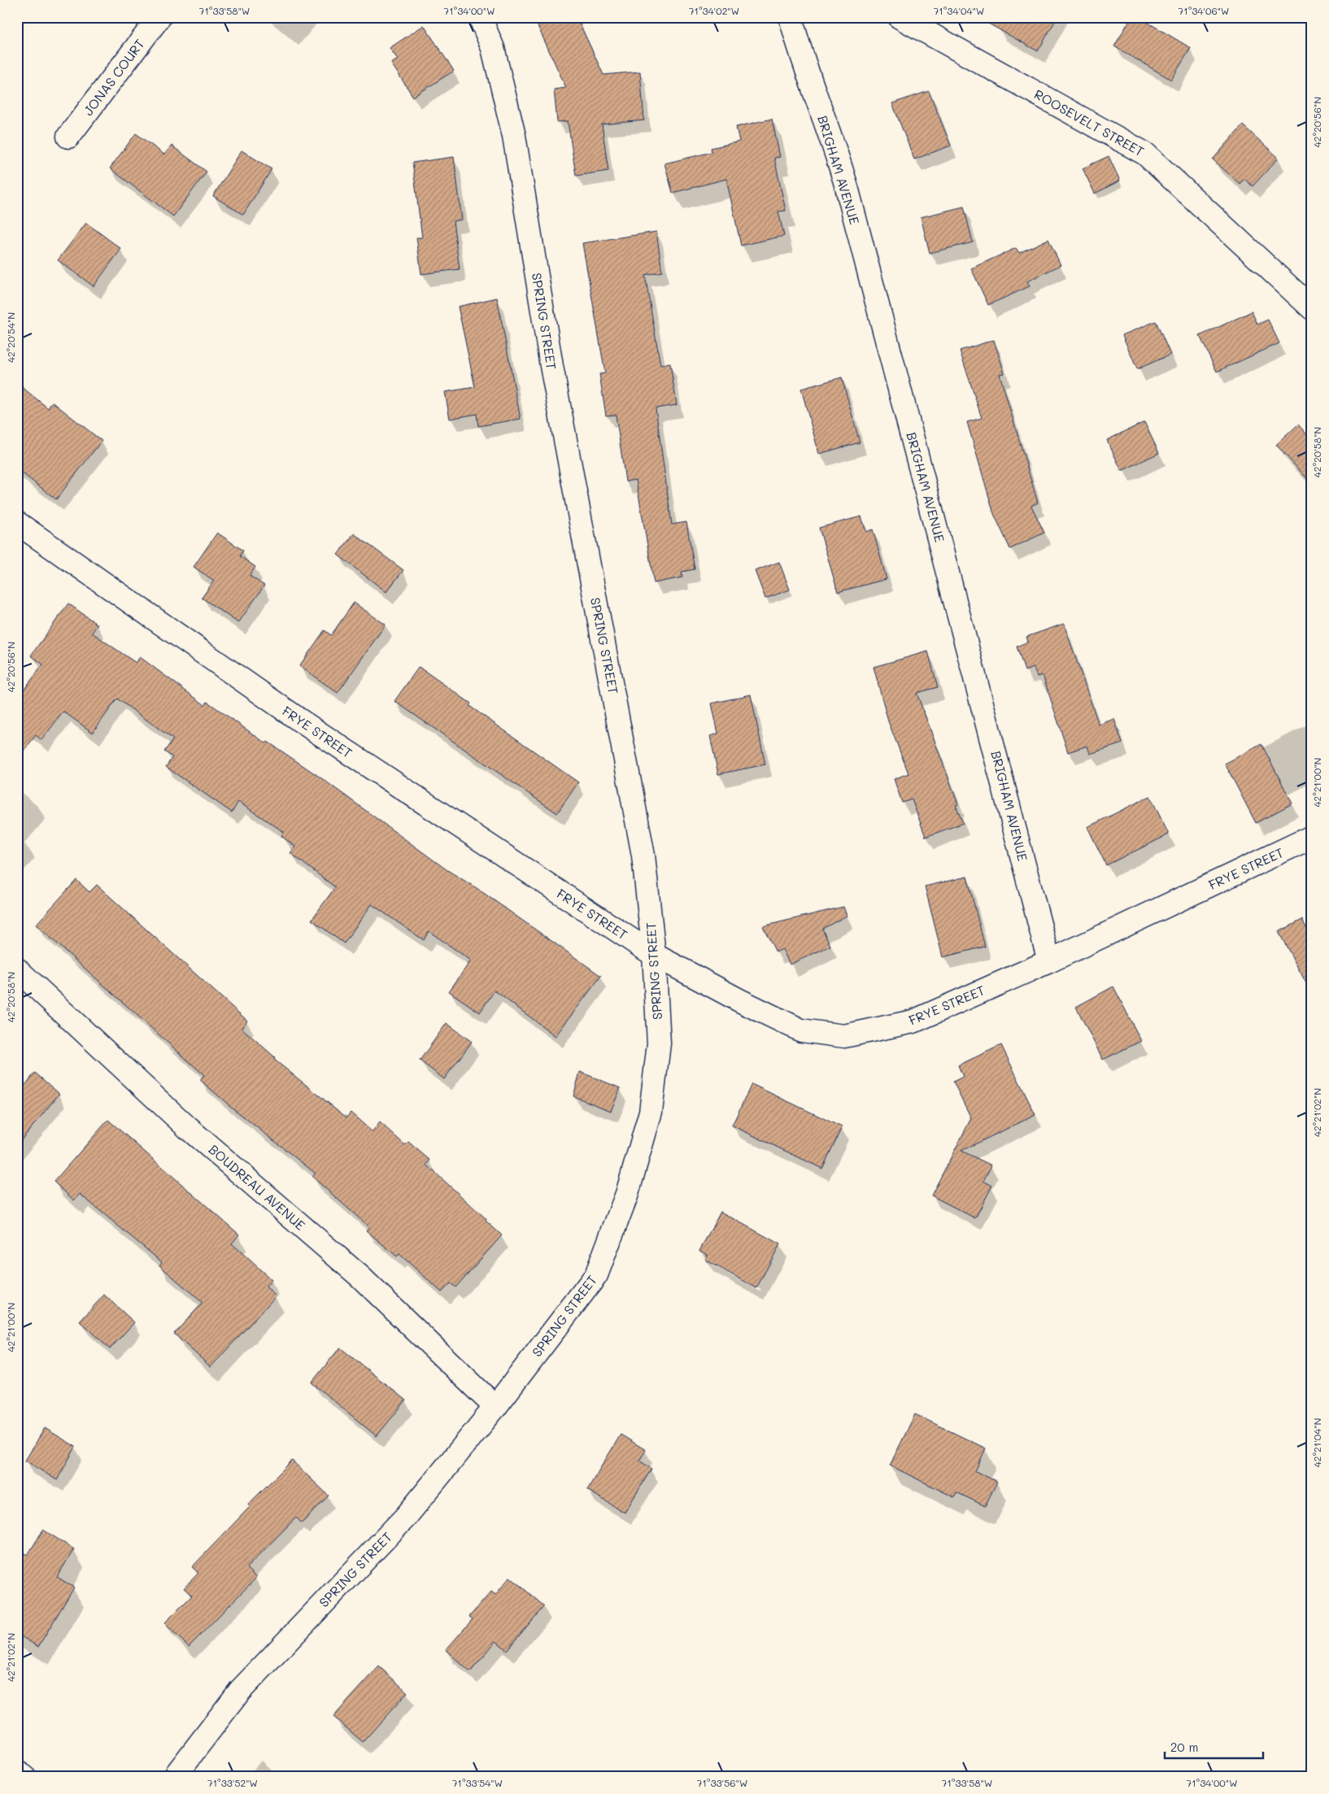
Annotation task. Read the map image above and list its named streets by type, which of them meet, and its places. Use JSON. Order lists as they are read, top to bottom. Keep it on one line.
{"streets":{"street":["JONAS COURT","ROOSEVELT STREET","BRIGHAM AVENUE","SPRING STREET","FRYE STREET","BOUDREAU AVENUE"]},"crossings":[["BRIGHAM AVENUE","FRYE STREET"],["SPRING STREET","FRYE STREET"],["SPRING STREET","BOUDREAU AVENUE"]],"scale_bar":"20 m","coordinates":["71°33'58\"W","71°34'00\"W","71°34'02\"W","71°34'04\"W","71°34'06\"W","42°20'56\"N","42°20'54\"N","42°20'58\"N","42°21'00\"N","42°21'02\"N","42°21'04\"N","71°33'52\"W","71°33'54\"W","71°33'56\"W"]}
